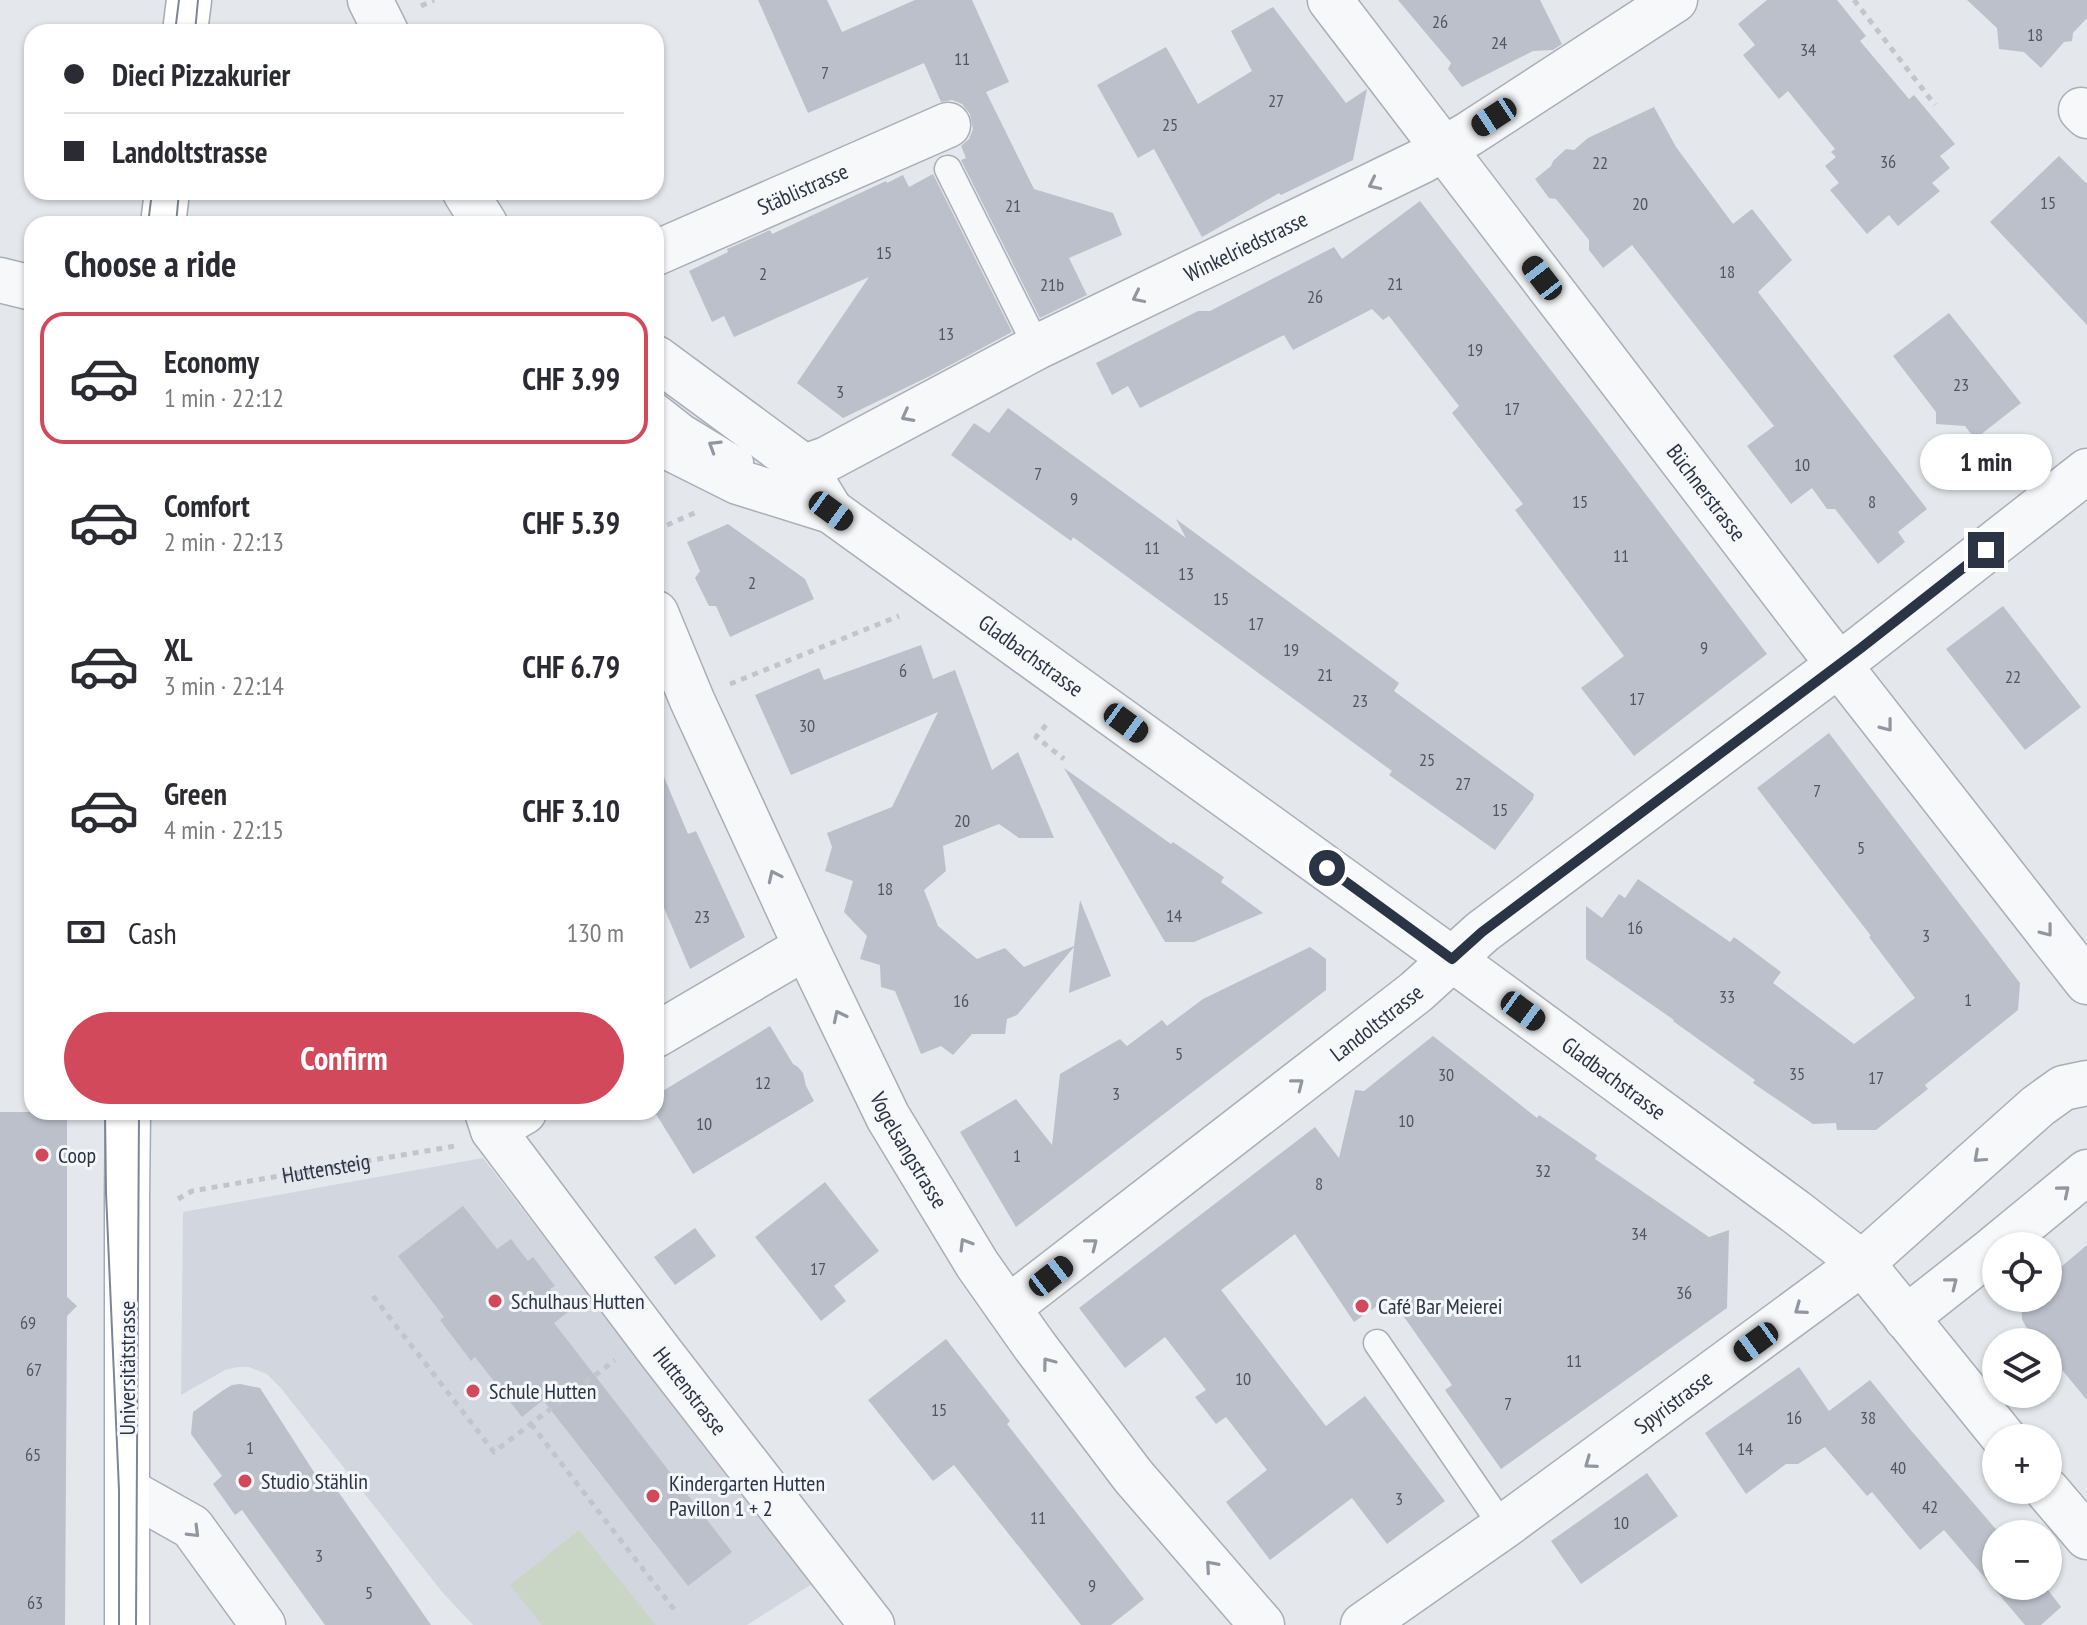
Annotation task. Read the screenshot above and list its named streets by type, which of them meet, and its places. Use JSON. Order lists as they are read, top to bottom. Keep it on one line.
{"streets":{"main road":["Universitätstrasse"],"street":["Stäblistrasse","Winkelriedstrasse","Büchnerstrasse","Gladbachstrasse","Landoltstrasse","Vogelsangstrasse","Huttenstrasse","Spyristrasse"],"path":["Huttensteig"]},"crossings":[["Winkelriedstrasse","Büchnerstrasse"],["Winkelriedstrasse","Gladbachstrasse"],["Büchnerstrasse","Landoltstrasse"],["Gladbachstrasse","Landoltstrasse"],["Gladbachstrasse","Spyristrasse"],["Landoltstrasse","Vogelsangstrasse"],["Huttensteig","Huttenstrasse"]],"one_way":["Winkelriedstrasse","Landoltstrasse","Vogelsangstrasse","Spyristrasse"],"places":["Coop","Schulhaus Hutten","Café Bar Meierei","Schule Hutten","Studio Stählin","Kindergarten Hutten Pavillon 1 + 2"],"house_numbers":["26","18","24","34","11","7","27","25","36","22","15","20","21","15","18","2","21","21b","26","13","19","23","3","17","10","7","9","15","8","11","11","13","2","15","17","9","19","6","21","22","17","23","30","25","27","7","15","20","5","18","14","23","16","3","33","1","16","5","35","30","17","12","3","10","10","1","32","8","34","17","36","69","11","67","10","7","15","16","38","1","14","65","40","3","42","11","10","3","9","5","63"],"page":{"banner":["Dieci Pizzakurier","Landoltstrasse"],"heading":"Choose a ride","list":[{"name":"Economy","note":"1 min · 22:12","value":"CHF 3.99"},{"name":"Comfort","note":"2 min · 22:13","value":"CHF 5.39"},{"name":"XL","note":"3 min · 22:14","value":"CHF 6.79"},{"name":"Green","note":"4 min · 22:15","value":"CHF 3.10"}],"bubble":"1 min","pay":["Cash","130 m"],"buttons":"Confirm","map_buttons":["+","−"]}}
